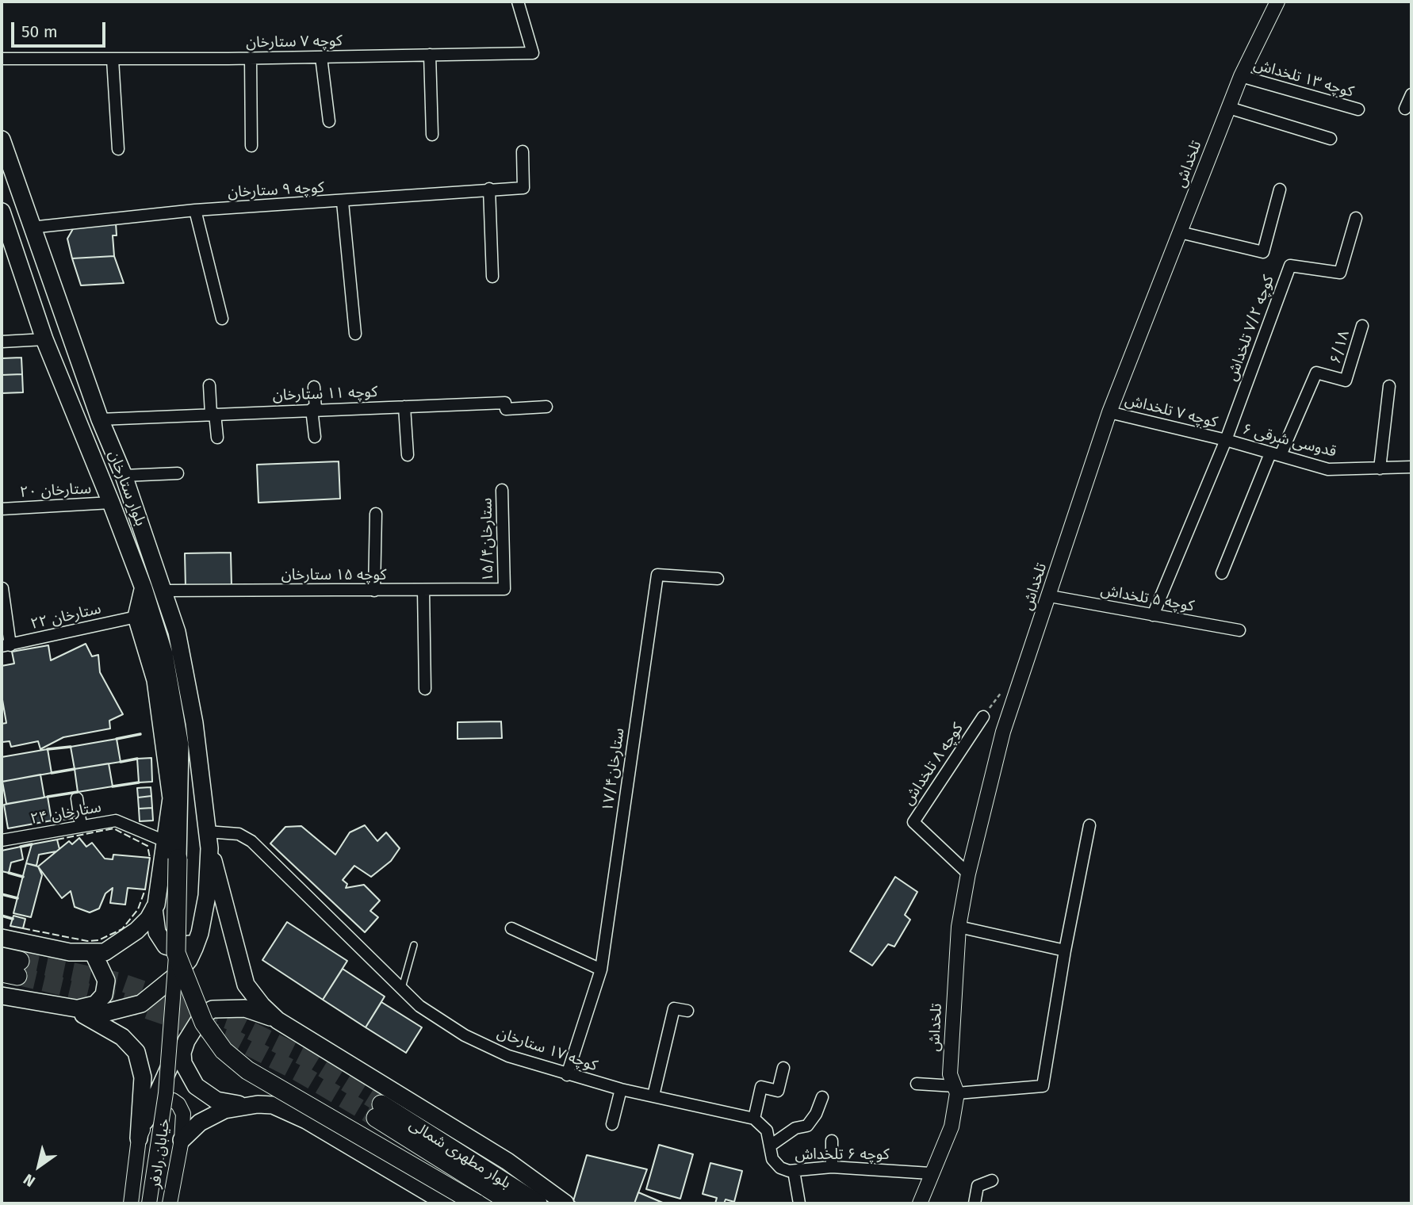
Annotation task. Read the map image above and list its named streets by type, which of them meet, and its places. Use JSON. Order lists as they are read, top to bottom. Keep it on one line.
{"streets":{"main road":["بلوار ستارخان","بلوار مطهرى شمالى"],"street":["کوچه ۷ ستارخان","کوچه ۱۳ تلخداش","تلخداش","کوچه ۹ ستارخان","کوچه ۷/۲ تلخداش","۶/۱۸","کوچه ۱۱ ستارخان","کوچه ۷ تلخداش","قدوسی شرقی ۶","۲۰ ستارخان","ستارخان۱۵/۴","کوچه ۱۵ ستارخان","کوچه ۵ تلخداش","۲۲ ستارخان","کوچه ۸ تلخداش","ستارخان۱۷/۴","۲۴ ستارخان","کوچه ۱۷ ستارخان","خیابان رادفر","کوچه ۶ تلخداش"]},"crossings":[["کوچه ۱۳ تلخداش","تلخداش"],["تلخداش","کوچه ۷ تلخداش"],["تلخداش","کوچه ۵ تلخداش"],["تلخداش","کوچه ۸ تلخداش"],["تلخداش","کوچه ۶ تلخداش"],["کوچه ۹ ستارخان","بلوار ستارخان"],["کوچه ۷/۲ تلخداش","کوچه ۷ تلخداش"],["کوچه ۷/۲ تلخداش","قدوسی شرقی ۶"],["۶/۱۸","قدوسی شرقی ۶"],["کوچه ۱۱ ستارخان","بلوار ستارخان"],["کوچه ۷ تلخداش","قدوسی شرقی ۶"],["بلوار ستارخان","۲۰ ستارخان"],["بلوار ستارخان","کوچه ۱۵ ستارخان"],["بلوار ستارخان","کوچه ۱۷ ستارخان"],["ستارخان۱۵/۴","کوچه ۱۵ ستارخان"],["ستارخان۱۷/۴","کوچه ۱۷ ستارخان"]],"scale_bar":"50 m","north":"bottom left"}
